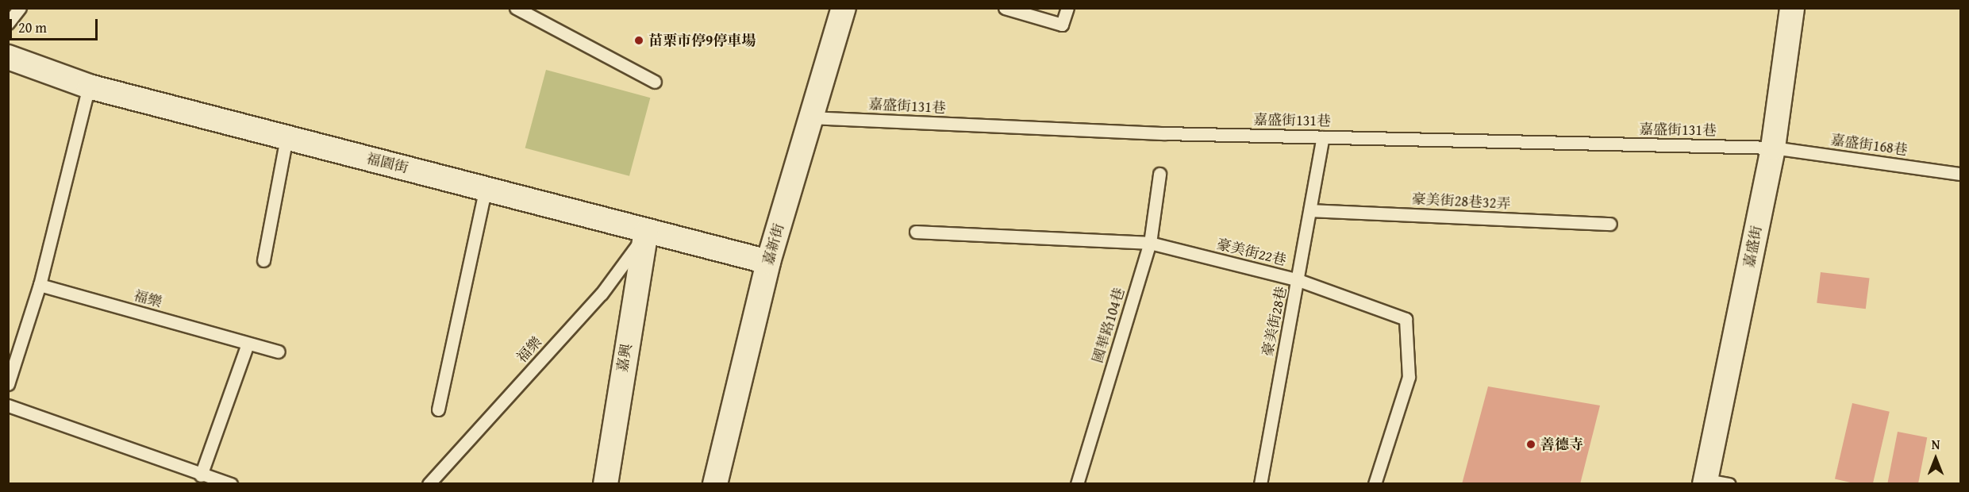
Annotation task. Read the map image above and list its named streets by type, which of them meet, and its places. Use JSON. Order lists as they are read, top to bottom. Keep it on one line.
{"streets":{"street":["福園街","嘉新街","嘉盛街","嘉興"],"lane":["嘉盛街131巷","嘉盛街168巷","豪美街28巷32弄","豪美街22巷","福樂","豪美街28巷","國華路104巷"]},"crossings":[["嘉盛街131巷","嘉盛街168巷"],["嘉盛街131巷","嘉新街"],["嘉盛街131巷","嘉盛街"],["嘉盛街131巷","豪美街28巷"],["嘉盛街168巷","嘉盛街"],["福園街","嘉新街"],["福園街","福樂"],["福園街","嘉興"],["豪美街28巷32弄","豪美街28巷"],["豪美街22巷","豪美街28巷"],["豪美街22巷","國華路104巷"],["福樂","嘉興"]],"places":["苗栗市停9停車場","善德寺"],"scale_bar":"20 m","north":"top"}
